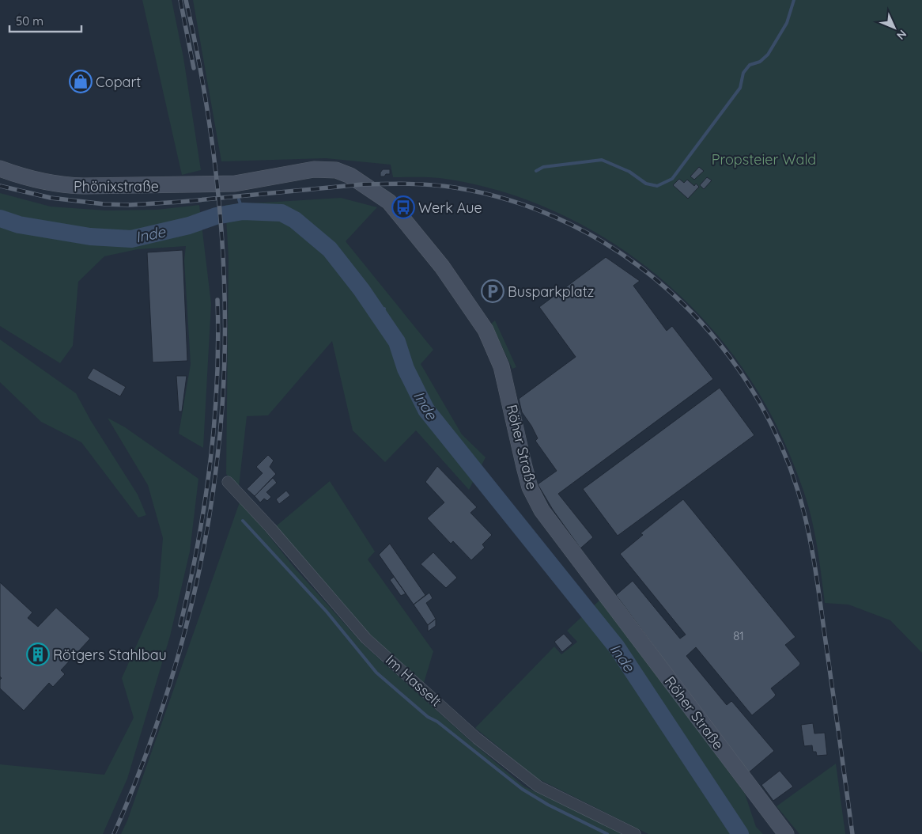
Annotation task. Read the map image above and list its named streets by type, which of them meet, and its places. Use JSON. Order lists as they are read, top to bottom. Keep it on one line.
{"streets":{"main road":["Phönixstraße","Röher Straße"],"street":["Im Hasselt"]},"crossings":[["Phönixstraße","Röher Straße"]],"water":["Inde"],"parks":["Propsteier Wald"],"places":{"shop":["Copart"],"bus stop":["Werk Aue"],"parking":["Busparkplatz"],"building":["Rötgers Stahlbau"]},"house_numbers":["81"],"scale_bar":"50 m","north":"bottom right"}
